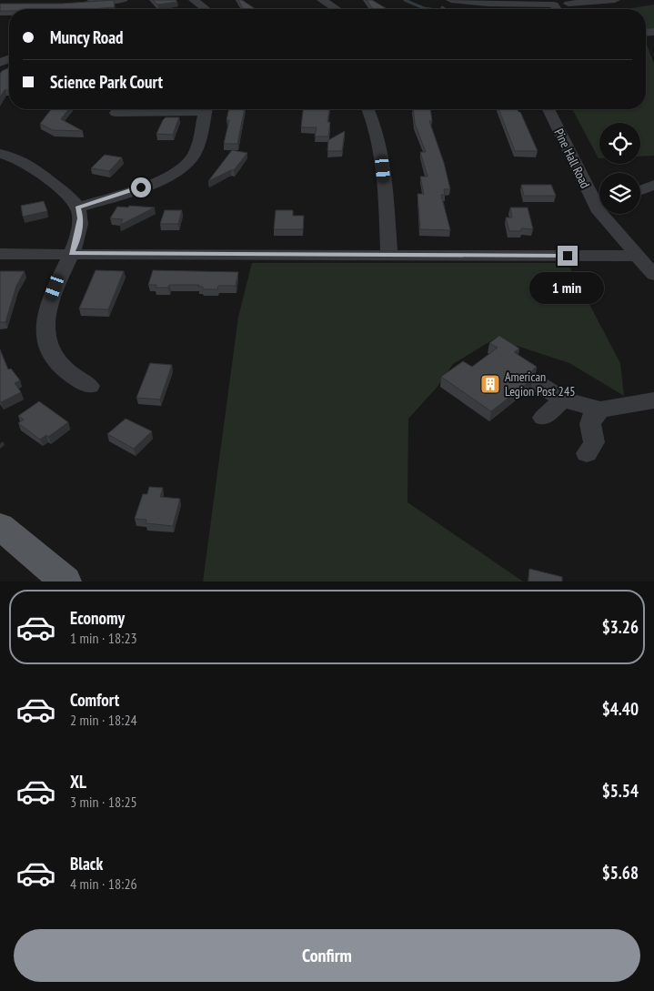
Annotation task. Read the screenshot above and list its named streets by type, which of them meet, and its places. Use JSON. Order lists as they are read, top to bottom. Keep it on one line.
{"streets":{"street":["Pine Hall Road"]},"places":{"building":["American Legion Post 245"]},"page":{"banner":["Muncy Road","Science Park Court"],"bubble":"1 min","list":[{"name":"Economy","note":"1 min · 18:23","value":"$3.26"},{"name":"Comfort","note":"2 min · 18:24","value":"$4.40"},{"name":"XL","note":"3 min · 18:25","value":"$5.54"},{"name":"Black","note":"4 min · 18:26","value":"$5.68"}],"buttons":"Confirm"}}
